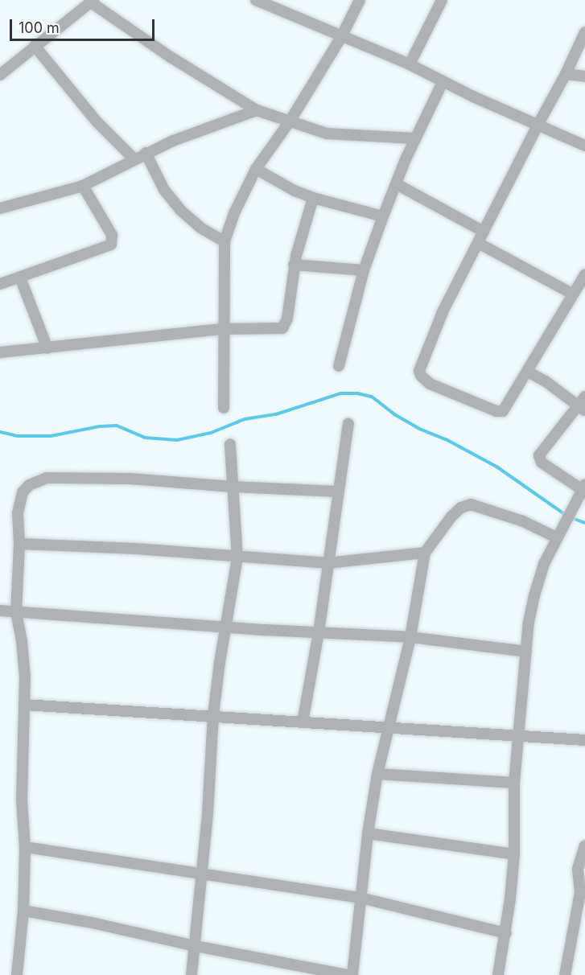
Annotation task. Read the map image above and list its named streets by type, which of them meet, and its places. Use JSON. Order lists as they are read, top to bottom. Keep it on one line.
{"scale_bar":"100 m"}
